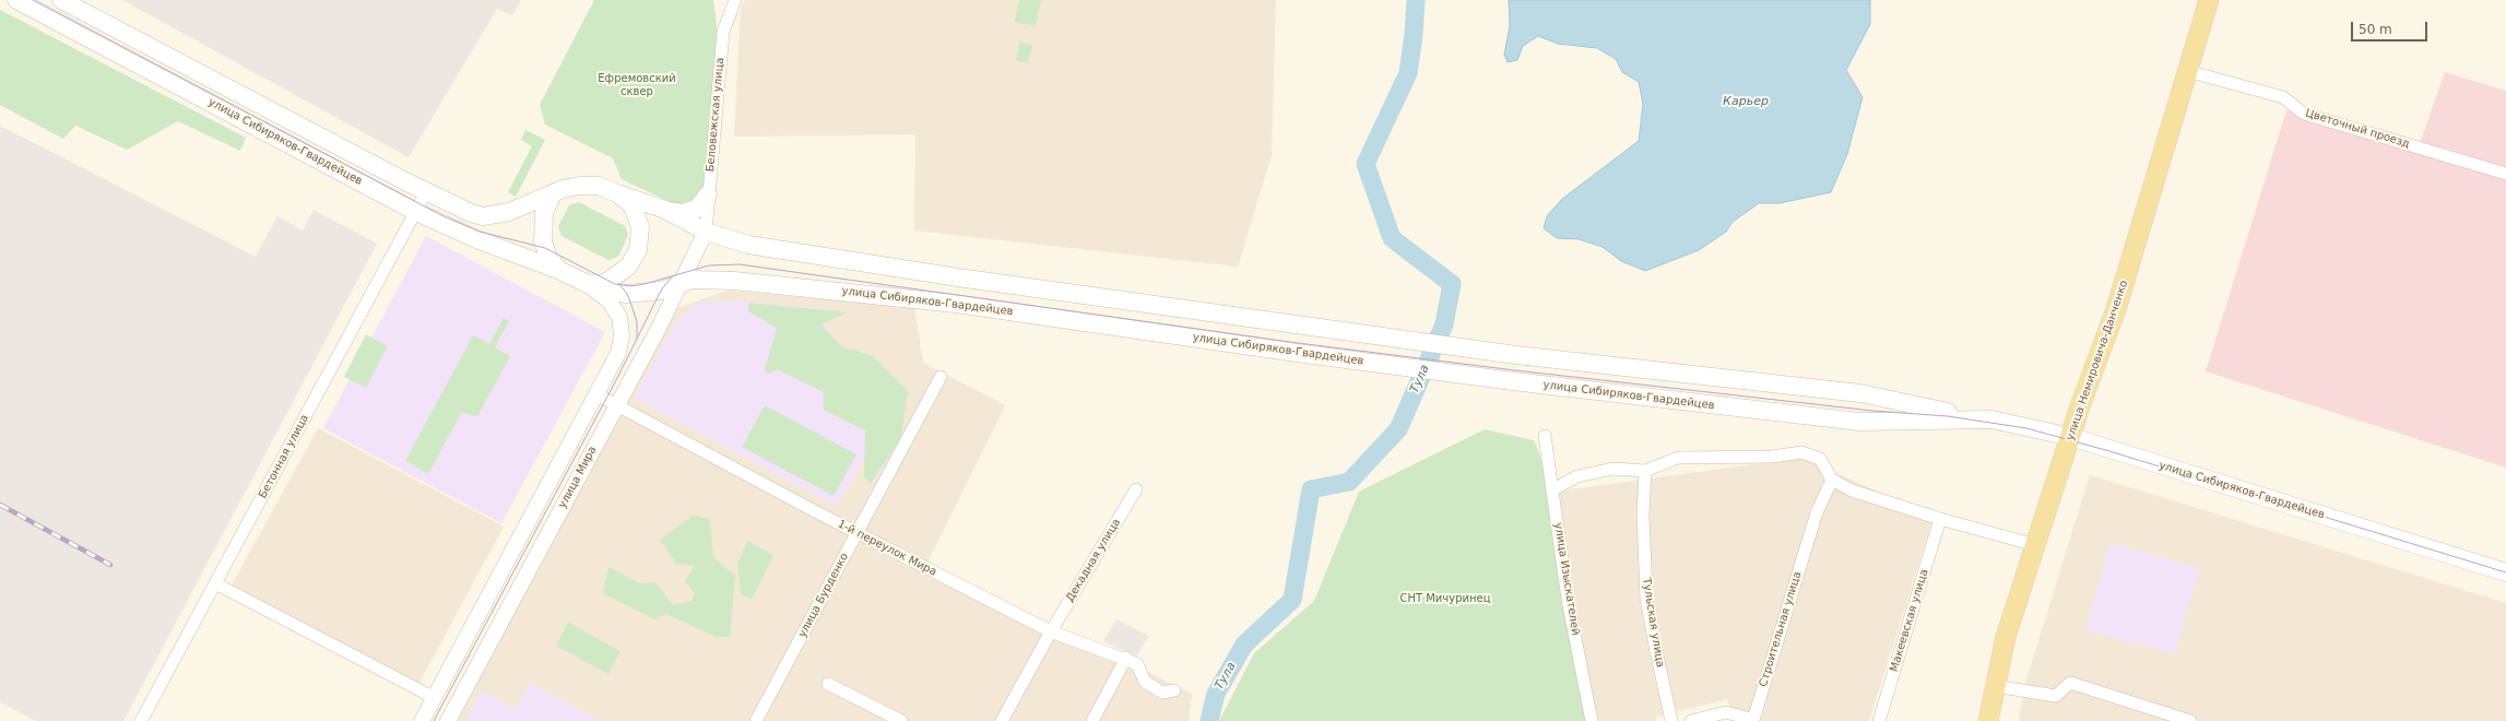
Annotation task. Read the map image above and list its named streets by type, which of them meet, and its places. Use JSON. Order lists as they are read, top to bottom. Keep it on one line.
{"streets":{"main road":["улица Сибиряков-Гвардейцев","улица Немировича-Данченко"],"street":["Беловежская улица","Цветочный проезд","Бетонная улица","улица Мира","1-й переулок Мира","Декадная улица","улица Изыскателей","улица Бурденко","Макеевская улица","Тульская улица","Строительная улица"]},"crossings":[["Беловежская улица","улица Сибиряков-Гвардейцев"],["Беловежская улица","улица Мира"],["Цветочный проезд","улица Немировича-Данченко"],["улица Сибиряков-Гвардейцев","улица Немировича-Данченко"],["улица Сибиряков-Гвардейцев","Бетонная улица"],["улица Сибиряков-Гвардейцев","улица Мира"],["улица Мира","1-й переулок Мира"],["1-й переулок Мира","Декадная улица"],["1-й переулок Мира","улица Бурденко"]],"water":["Карьер","Тула"],"parks":["Ефремовский сквер","СНТ Мичуринец"],"scale_bar":"50 m"}
